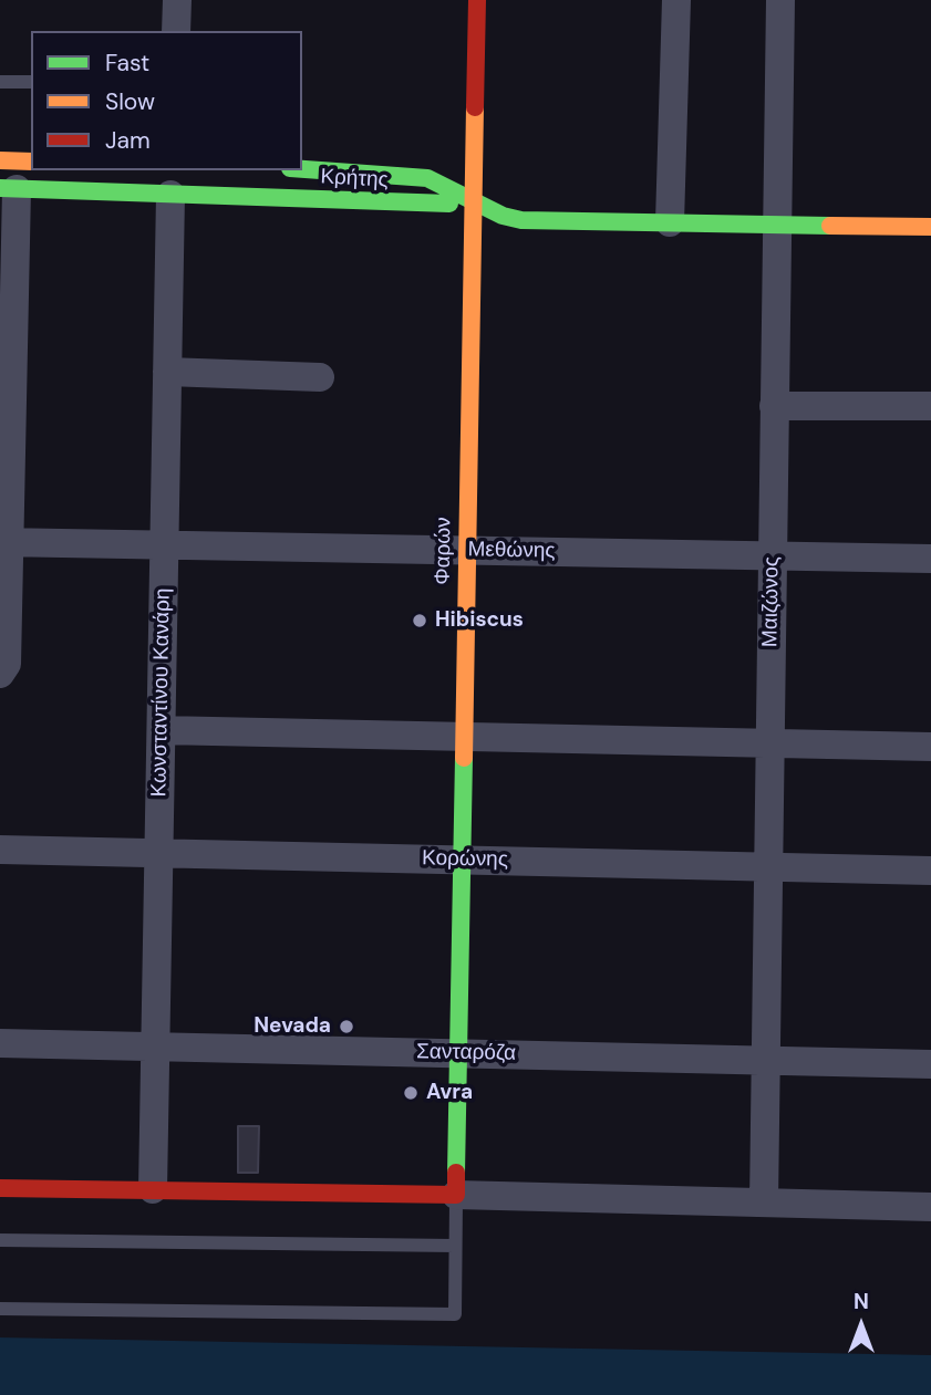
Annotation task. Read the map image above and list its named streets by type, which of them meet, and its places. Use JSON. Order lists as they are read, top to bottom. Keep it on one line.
{"streets":{"main road":["Κρήτης","Φαρών"],"street":["Μεθώνης","Μαιζώνος","Κωνσταντίνου Κανάρη","Κορώνης","Σανταρόζα"]},"crossings":[["Κρήτης","Φαρών"],["Κρήτης","Μαιζώνος"],["Κρήτης","Κωνσταντίνου Κανάρη"],["Φαρών","Μεθώνης"],["Φαρών","Κορώνης"],["Φαρών","Σανταρόζα"],["Μεθώνης","Μαιζώνος"],["Μεθώνης","Κωνσταντίνου Κανάρη"],["Μαιζώνος","Κορώνης"],["Μαιζώνος","Σανταρόζα"],["Κωνσταντίνου Κανάρη","Κορώνης"],["Κωνσταντίνου Κανάρη","Σανταρόζα"]],"places":["Hibiscus","Nevada","Avra"],"legend":["Fast","Slow","Jam"],"north":"top"}
